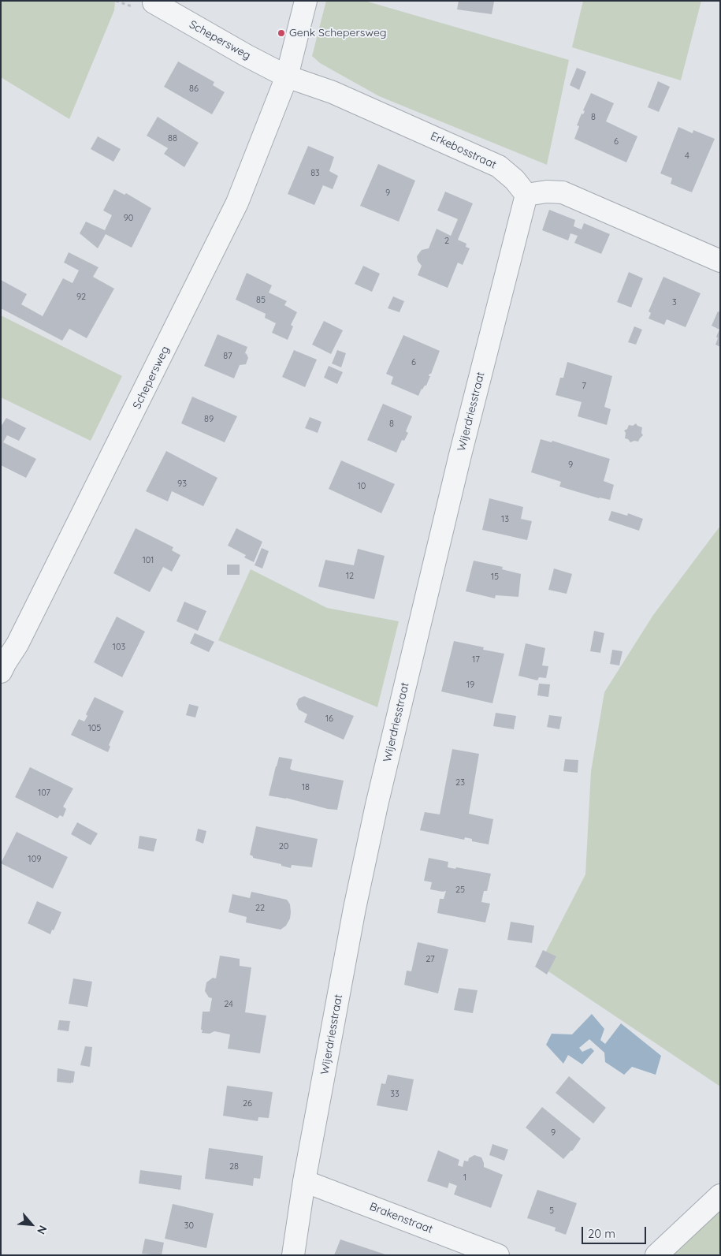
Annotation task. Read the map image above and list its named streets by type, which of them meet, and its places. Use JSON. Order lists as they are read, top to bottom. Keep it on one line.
{"streets":{"street":["Schepersweg","Erkebosstraat","Wijerdriesstraat","Brakenstraat"]},"crossings":[["Schepersweg","Erkebosstraat"],["Erkebosstraat","Wijerdriesstraat"],["Wijerdriesstraat","Brakenstraat"]],"places":["Genk Schepersweg"],"house_numbers":["86","8","88","6","4","83","9","90","2","92","85","3","87","6","7","89","8","9","93","10","13","101","12","15","103","17","19","16","105","23","18","107","20","109","25","22","27","24","33","26","9","28","1","5","30"],"scale_bar":"20 m","north":"bottom right"}
